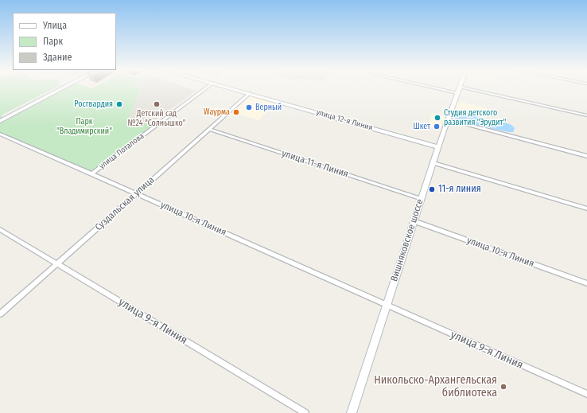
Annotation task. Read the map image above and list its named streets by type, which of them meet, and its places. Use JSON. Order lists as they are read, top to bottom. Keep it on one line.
{"streets":{"street":["улица 12-я Линия","улица Потапова","улица 11-я Линия","Суздальская улица","улица 10-я Линия","Вишняковское шоссе","улица 9-я Линия"]},"crossings":[["улица 12-я Линия","Суздальская улица"],["улица 12-я Линия","Вишняковское шоссе"],["улица Потапова","улица 10-я Линия"],["улица 11-я Линия","Суздальская улица"],["улица 11-я Линия","Вишняковское шоссе"],["Суздальская улица","улица 10-я Линия"],["Суздальская улица","улица 9-я Линия"],["улица 10-я Линия","Вишняковское шоссе"],["улица 10-я Линия","улица 9-я Линия"],["Вишняковское шоссе","улица 9-я Линия"]],"parks":["Парк \"Владимирский\""],"places":["Росгвардия","Детский сад №24 \"Солнышко\"","Верный","Wаурма","Студия детского развития \"Эрудит\"","Шкет","11-я линия","Никольско-Архангельская библиотека"],"legend":["Улица","Парк","Здание"]}
